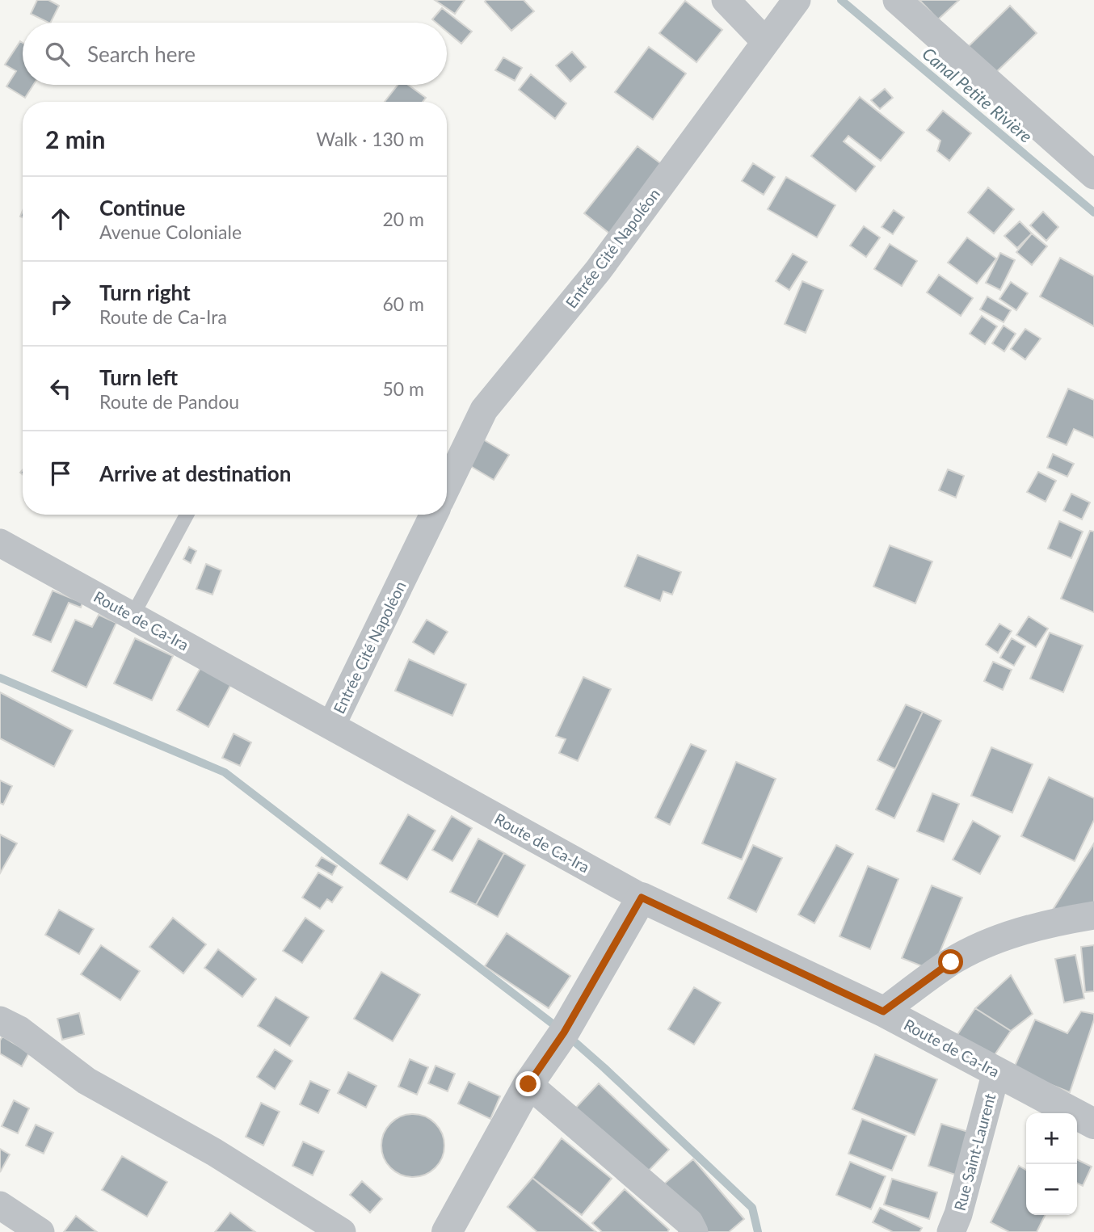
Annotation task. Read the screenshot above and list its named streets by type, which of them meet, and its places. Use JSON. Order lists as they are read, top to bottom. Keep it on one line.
{"streets":{"street":["Entrée Cité Napoléon","Route de Ca-Ira","Rue Saint-Laurent"]},"crossings":[["Entrée Cité Napoléon","Route de Ca-Ira"],["Route de Ca-Ira","Rue Saint-Laurent"]],"water":["Canal Petite Rivière"],"page":{"search":"Search here","heading":["2 min","Walk · 130 m"],"list":[["Continue","Avenue Coloniale","20 m"],["Turn right","Route de Ca-Ira","60 m"],["Turn left","Route de Pandou","50 m"],"Arrive at destination"],"map_buttons":["+","−"]}}
